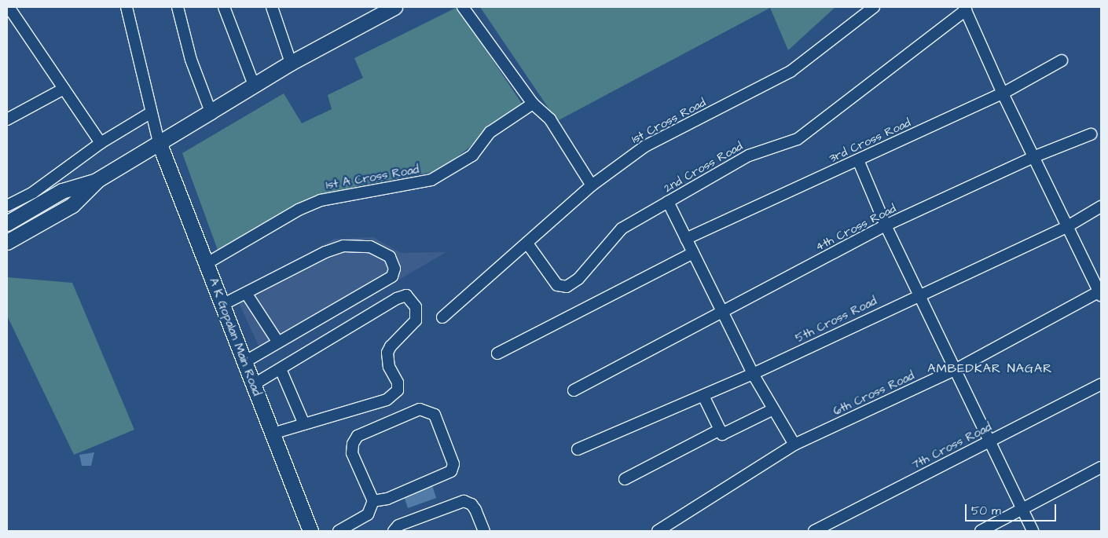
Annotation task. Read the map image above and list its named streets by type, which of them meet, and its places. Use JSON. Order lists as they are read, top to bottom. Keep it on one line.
{"streets":{"street":["1st Cross Road","3rd Cross Road","2nd Cross Road","1st A Cross Road","4th Cross Road","5th Cross Road","A K Gopalan Main Road","6th Cross Road","7th Cross Road"]},"crossings":[["1st Cross Road","2nd Cross Road"],["1st A Cross Road","A K Gopalan Main Road"]],"districts":["AMBEDKAR NAGAR"],"scale_bar":"50 m"}
